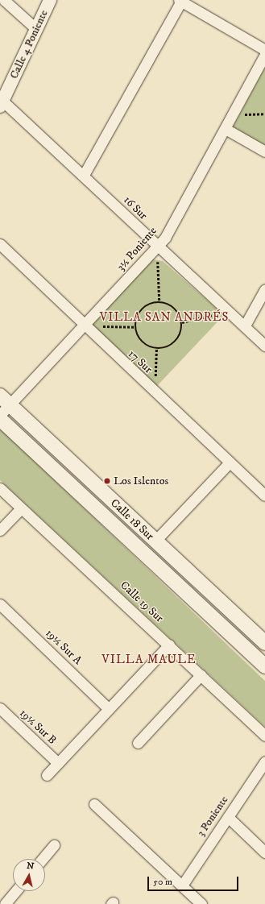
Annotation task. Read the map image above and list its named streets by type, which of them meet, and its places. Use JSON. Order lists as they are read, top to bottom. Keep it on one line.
{"streets":{"main road":["Calle 18 Sur"],"street":["Calle 4 Poniente","16 Sur","3½ Poniente","17 Sur","Calle 19 Sur","19½ Sur A","19½ Sur B","3 Poniente"]},"crossings":[["Calle 4 Poniente","16 Sur"],["16 Sur","3½ Poniente"],["3½ Poniente","17 Sur"],["3½ Poniente","Calle 18 Sur"]],"districts":["VILLA SAN ANDRÉS","VILLA MAULE"],"places":["Los Islentos"],"scale_bar":"50 m","north":"top"}
